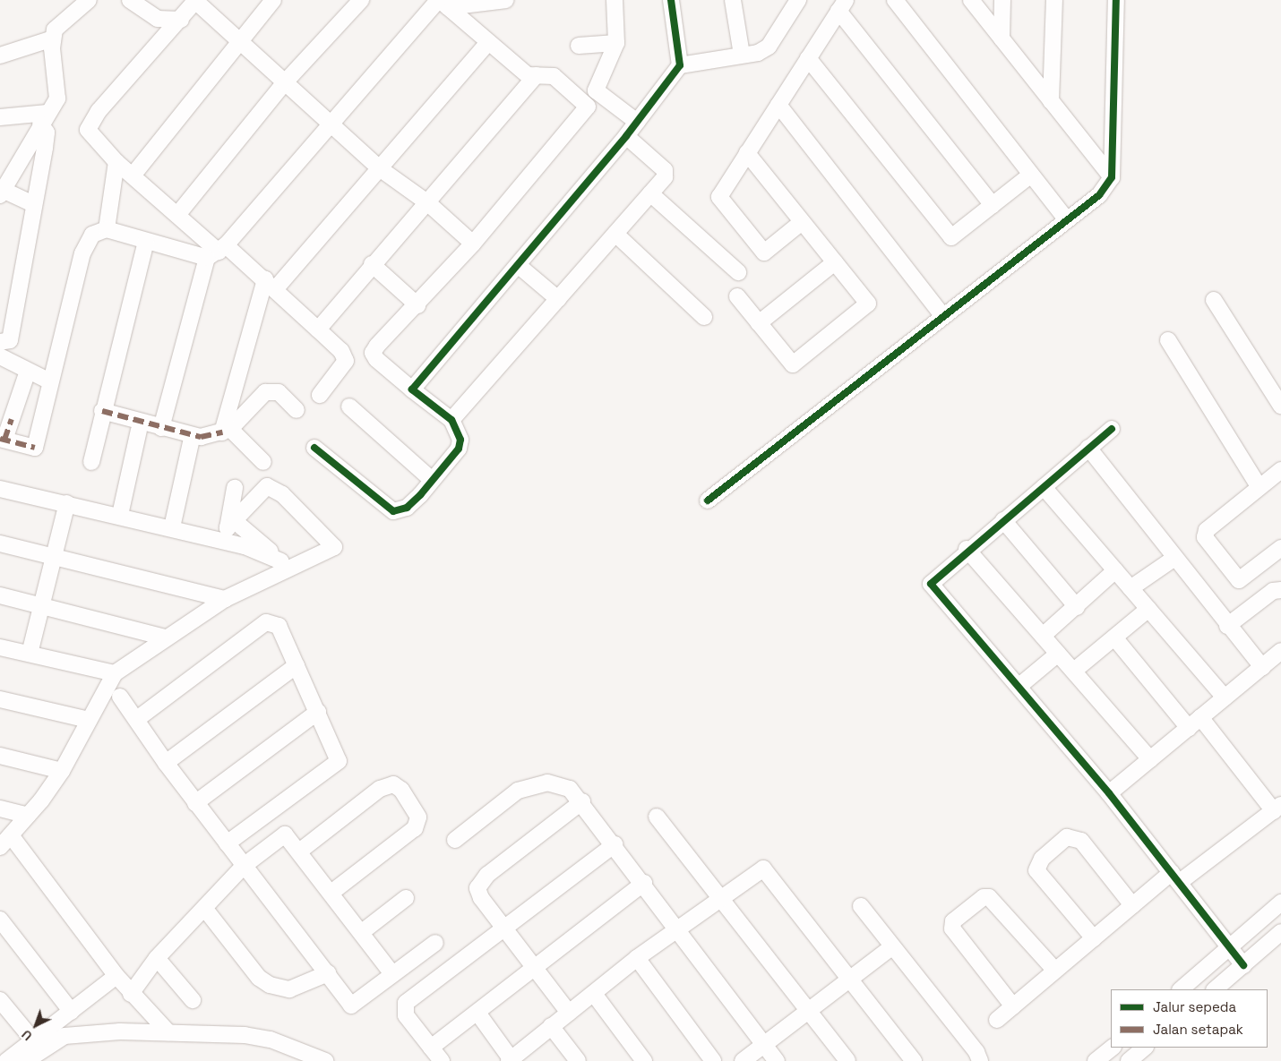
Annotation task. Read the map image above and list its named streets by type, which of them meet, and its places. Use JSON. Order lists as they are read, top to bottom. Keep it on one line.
{"legend":["Jalur sepeda","Jalan setapak"],"north":"bottom left"}
